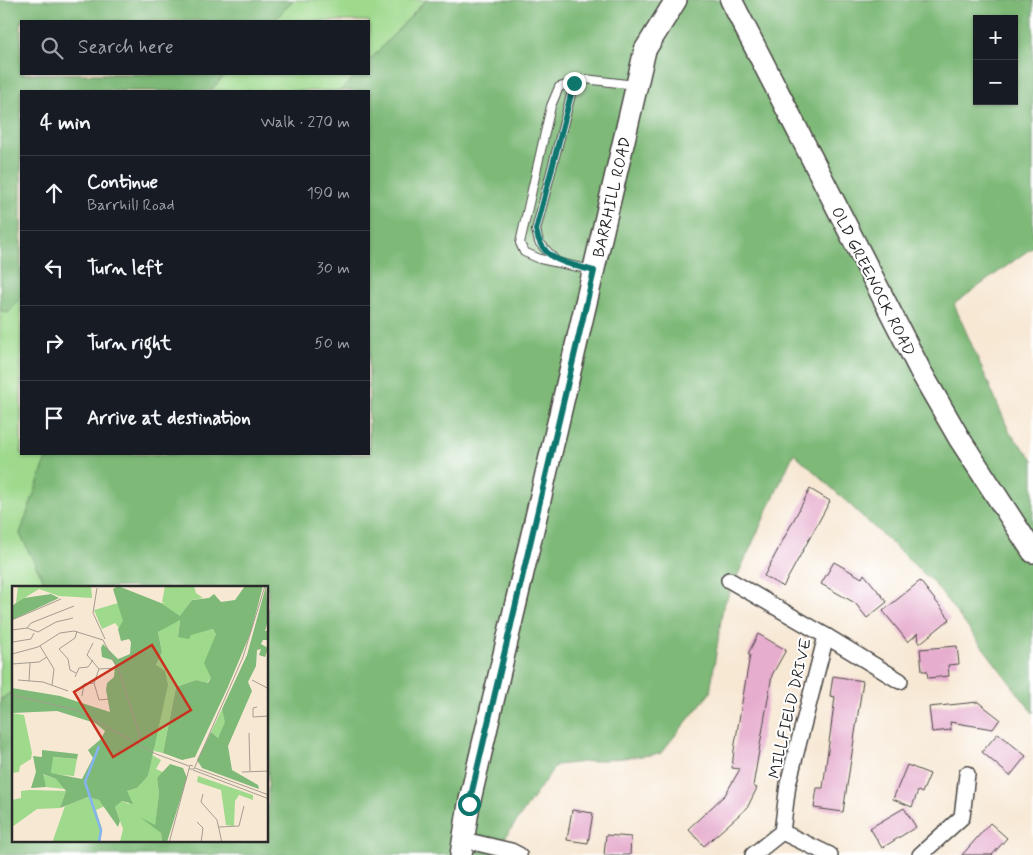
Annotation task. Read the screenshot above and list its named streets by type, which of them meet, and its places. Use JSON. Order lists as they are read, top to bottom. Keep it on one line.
{"streets":{"street":["BARRHILL ROAD","OLD GREENOCK ROAD","MILLFIELD DRIVE"]},"page":{"map_buttons":["+","−"],"search":"Search here","heading":["4 min","Walk · 270 m"],"list":[["Continue","Barrhill Road","190 m"],["Turn left","30 m"],["Turn right","50 m"],"Arrive at destination"]}}
